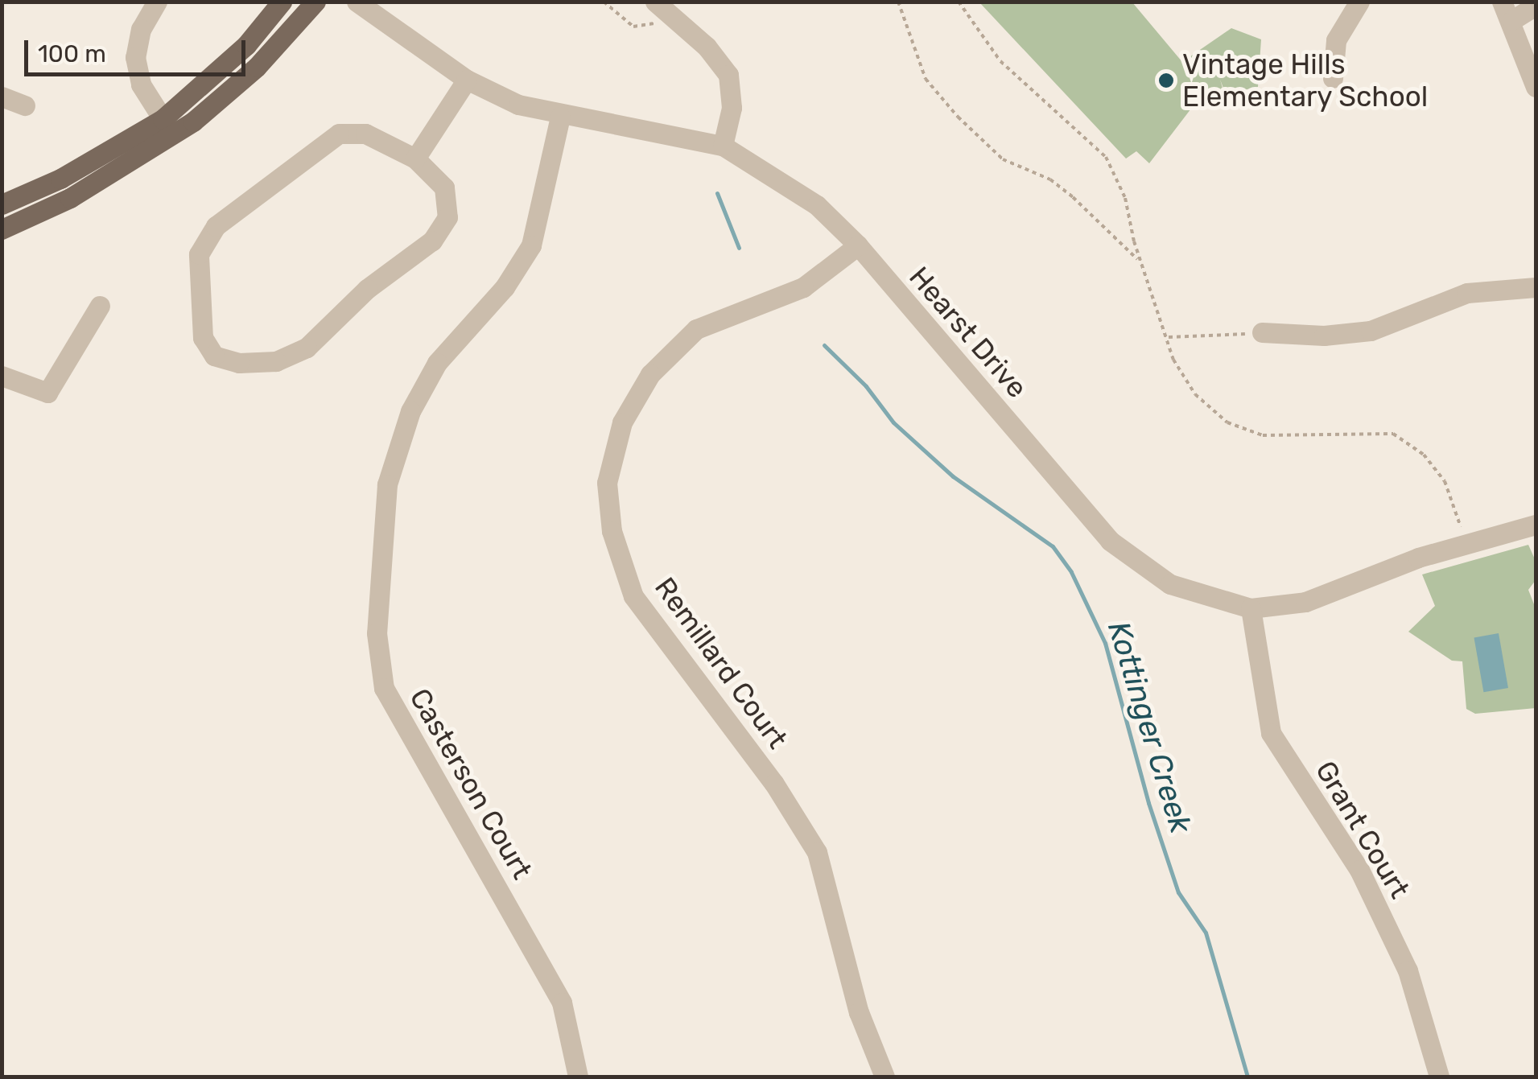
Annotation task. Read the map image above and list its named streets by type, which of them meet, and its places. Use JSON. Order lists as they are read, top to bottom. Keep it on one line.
{"streets":{"street":["Hearst Drive","Remillard Court","Casterson Court","Grant Court"]},"crossings":[["Hearst Drive","Remillard Court"],["Hearst Drive","Casterson Court"],["Hearst Drive","Grant Court"]],"water":["Kottinger Creek"],"places":["Vintage Hills Elementary School"],"scale_bar":"100 m"}
